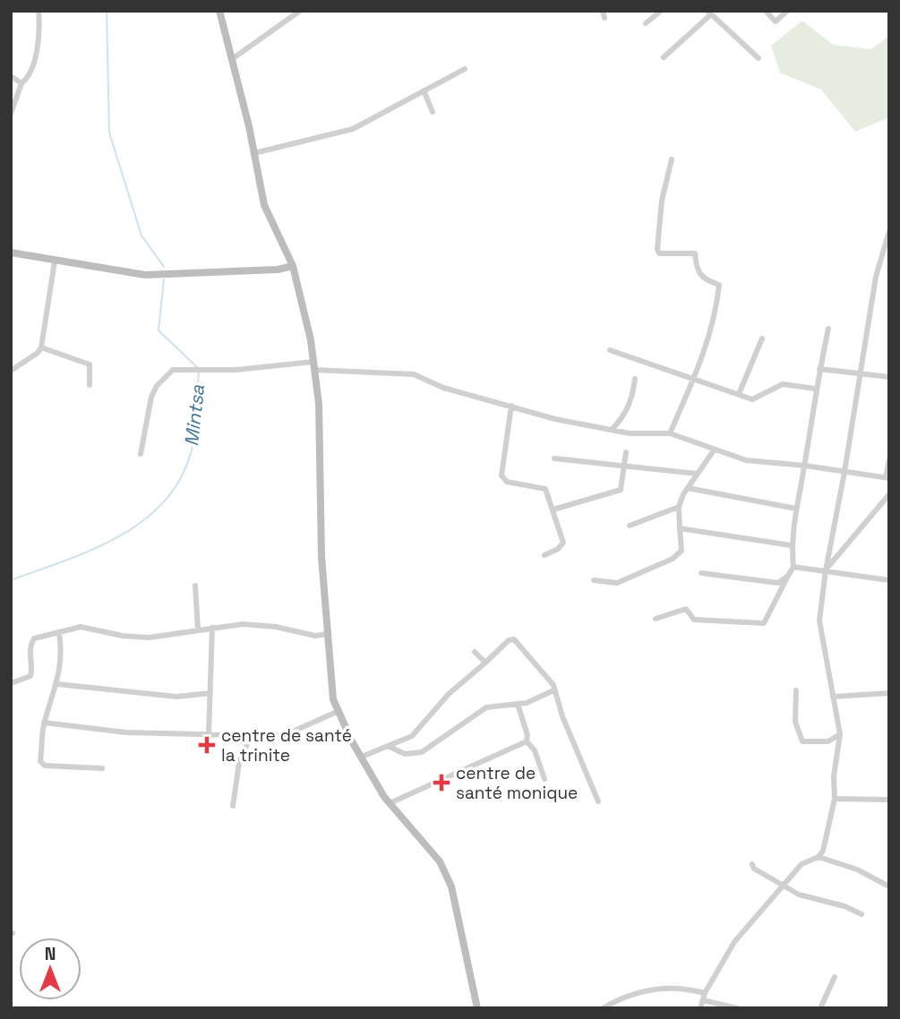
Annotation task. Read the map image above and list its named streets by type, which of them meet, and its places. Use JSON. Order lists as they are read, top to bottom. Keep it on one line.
{"water":["Mintsa"],"places":{"health":["centre de santé la trinite","centre de santé monique"]},"north":"top"}
